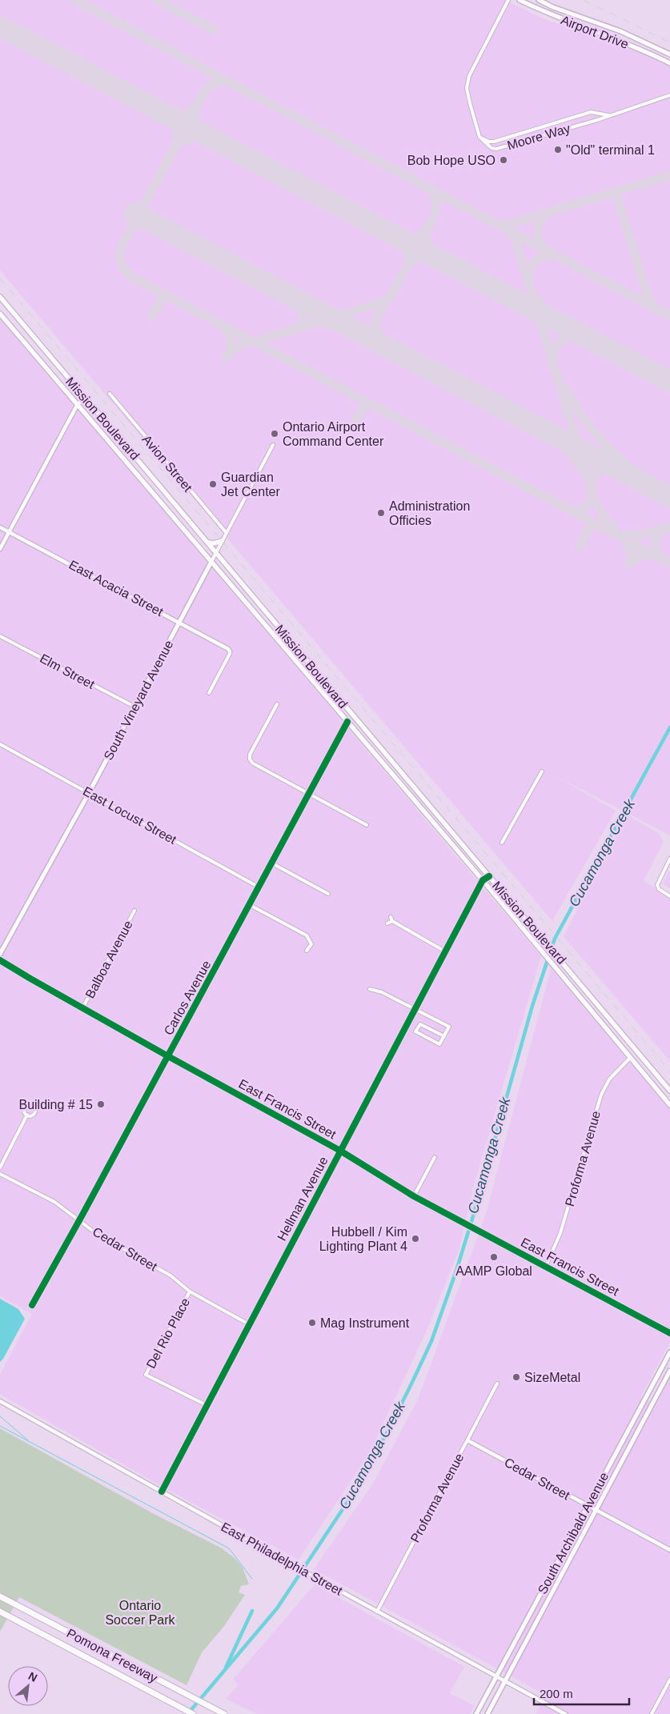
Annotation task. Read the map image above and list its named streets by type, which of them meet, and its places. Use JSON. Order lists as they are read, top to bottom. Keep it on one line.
{"streets":{"highway":["Pomona Freeway"],"main road":["Airport Drive","Mission Boulevard","South Vineyard Avenue","South Archibald Avenue"],"street":["Moore Way","Avion Street","East Acacia Street","Elm Street","East Locust Street","Balboa Avenue","Carlos Avenue","East Francis Street","Proforma Avenue","Hellman Avenue","Cedar Street","Del Rio Place","East Philadelphia Street"]},"crossings":[["Mission Boulevard","South Vineyard Avenue"],["Mission Boulevard","Carlos Avenue"],["Mission Boulevard","Proforma Avenue"],["Mission Boulevard","Hellman Avenue"],["Avion Street","South Vineyard Avenue"],["East Acacia Street","South Vineyard Avenue"],["Elm Street","South Vineyard Avenue"],["South Vineyard Avenue","East Locust Street"],["East Locust Street","Carlos Avenue"],["Balboa Avenue","East Francis Street"],["Carlos Avenue","East Francis Street"],["Carlos Avenue","Cedar Street"],["East Francis Street","Proforma Avenue"],["East Francis Street","Hellman Avenue"],["Proforma Avenue","Cedar Street"],["Proforma Avenue","East Philadelphia Street"],["Hellman Avenue","Cedar Street"],["Hellman Avenue","Del Rio Place"],["Hellman Avenue","East Philadelphia Street"],["Cedar Street","Del Rio Place"],["Cedar Street","South Archibald Avenue"],["South Archibald Avenue","East Philadelphia Street"]],"water":["Cucamonga Creek"],"parks":["Ontario Soccer Park"],"places":["\"Old\" terminal 1","Bob Hope USO","Ontario Airport Command Center","Guardian Jet Center","Administration Officies","Building # 15","Hubbell / Kim Lighting Plant 4","AAMP Global","Mag Instrument","SizeMetal"],"scale_bar":"200 m","north":"top right"}
